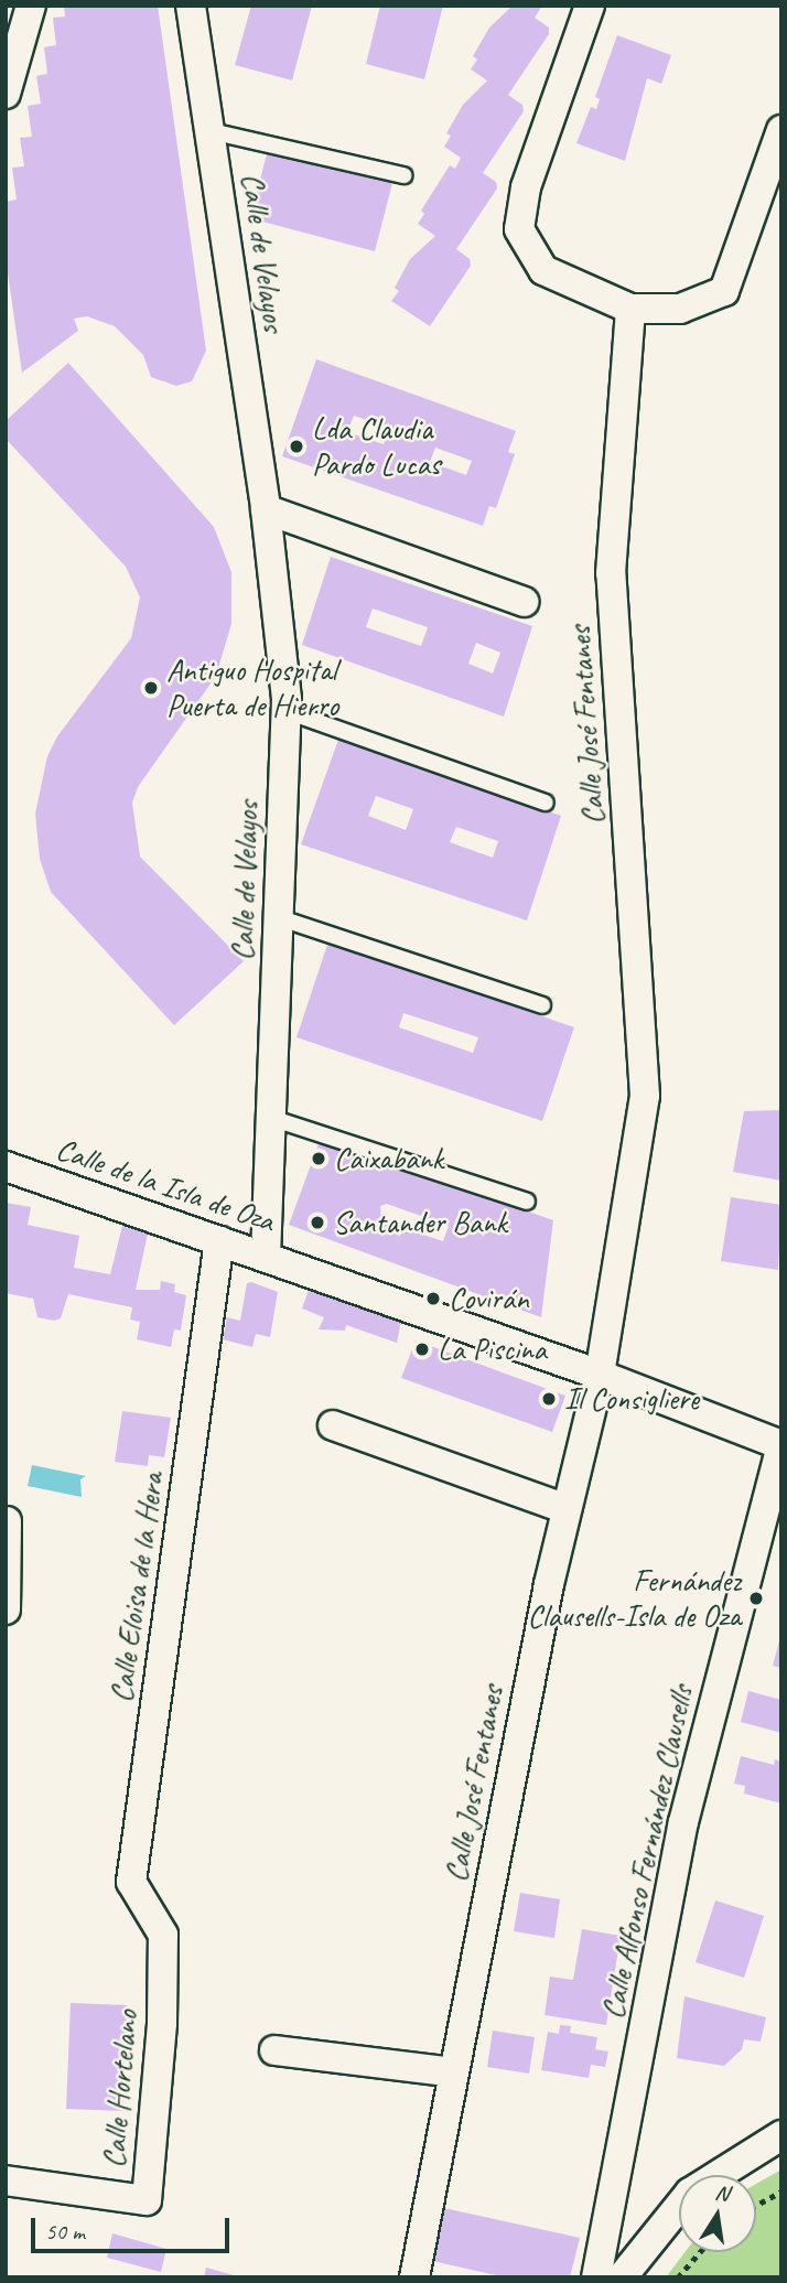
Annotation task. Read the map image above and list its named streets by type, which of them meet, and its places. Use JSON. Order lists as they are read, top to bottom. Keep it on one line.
{"streets":{"street":["Calle de Velayos","Calle José Fentanes","Calle de la Isla de Oza","Calle Eloisa de la Hera","Calle Alfonso Fernández Clausells","Calle Hortelano"]},"crossings":[["Calle de Velayos","Calle de la Isla de Oza"],["Calle José Fentanes","Calle de la Isla de Oza"],["Calle de la Isla de Oza","Calle Eloisa de la Hera"],["Calle de la Isla de Oza","Calle Alfonso Fernández Clausells"],["Calle Eloisa de la Hera","Calle Hortelano"]],"places":["Lda Claudia Pardo Lucas","Antiguo Hospital Puerta de Hierro","Caixabank","Santander Bank","Covirán","La Piscina","Il Consigliere","Fernández Clausells-Isla de Oza"],"scale_bar":"50 m","north":"top"}
